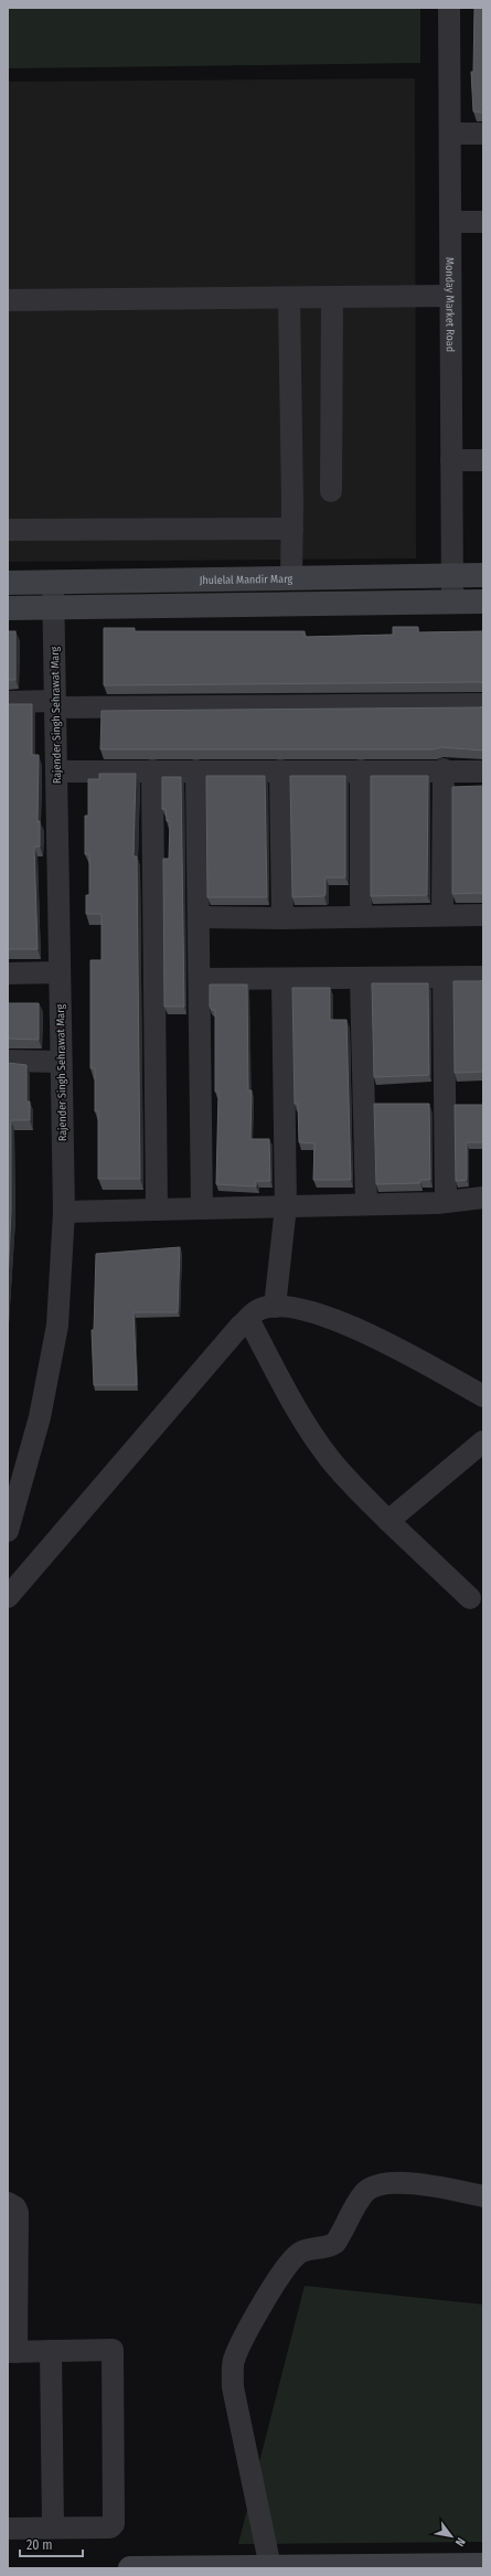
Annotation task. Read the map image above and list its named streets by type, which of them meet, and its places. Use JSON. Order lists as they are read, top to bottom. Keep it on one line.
{"streets":{"street":["Monday Market Road","Jhulelal Mandir Marg","Rajender Singh Sehrawat Marg"]},"crossings":[["Monday Market Road","Jhulelal Mandir Marg"],["Jhulelal Mandir Marg","Rajender Singh Sehrawat Marg"]],"scale_bar":"20 m","north":"bottom right"}
